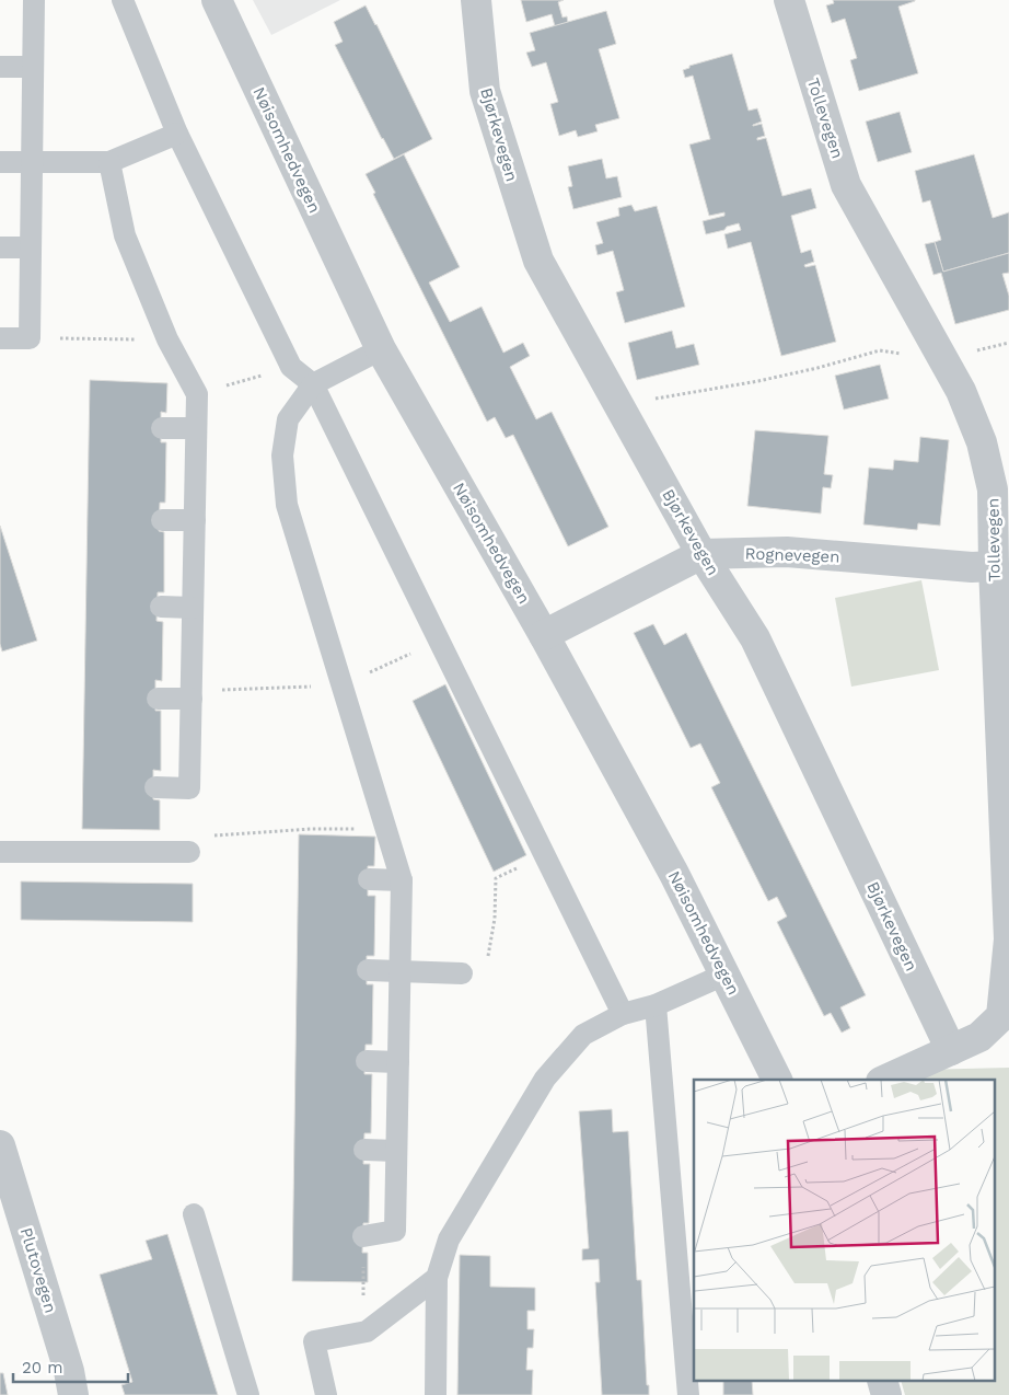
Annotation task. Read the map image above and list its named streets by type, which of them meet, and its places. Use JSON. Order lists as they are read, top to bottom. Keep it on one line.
{"streets":{"street":["Tollevegen","Bjørkevegen","Nøisomhedvegen","Rognevegen","Plutovegen"]},"crossings":[["Tollevegen","Bjørkevegen"],["Tollevegen","Rognevegen"],["Bjørkevegen","Rognevegen"],["Nøisomhedvegen","Rognevegen"]],"scale_bar":"20 m"}
